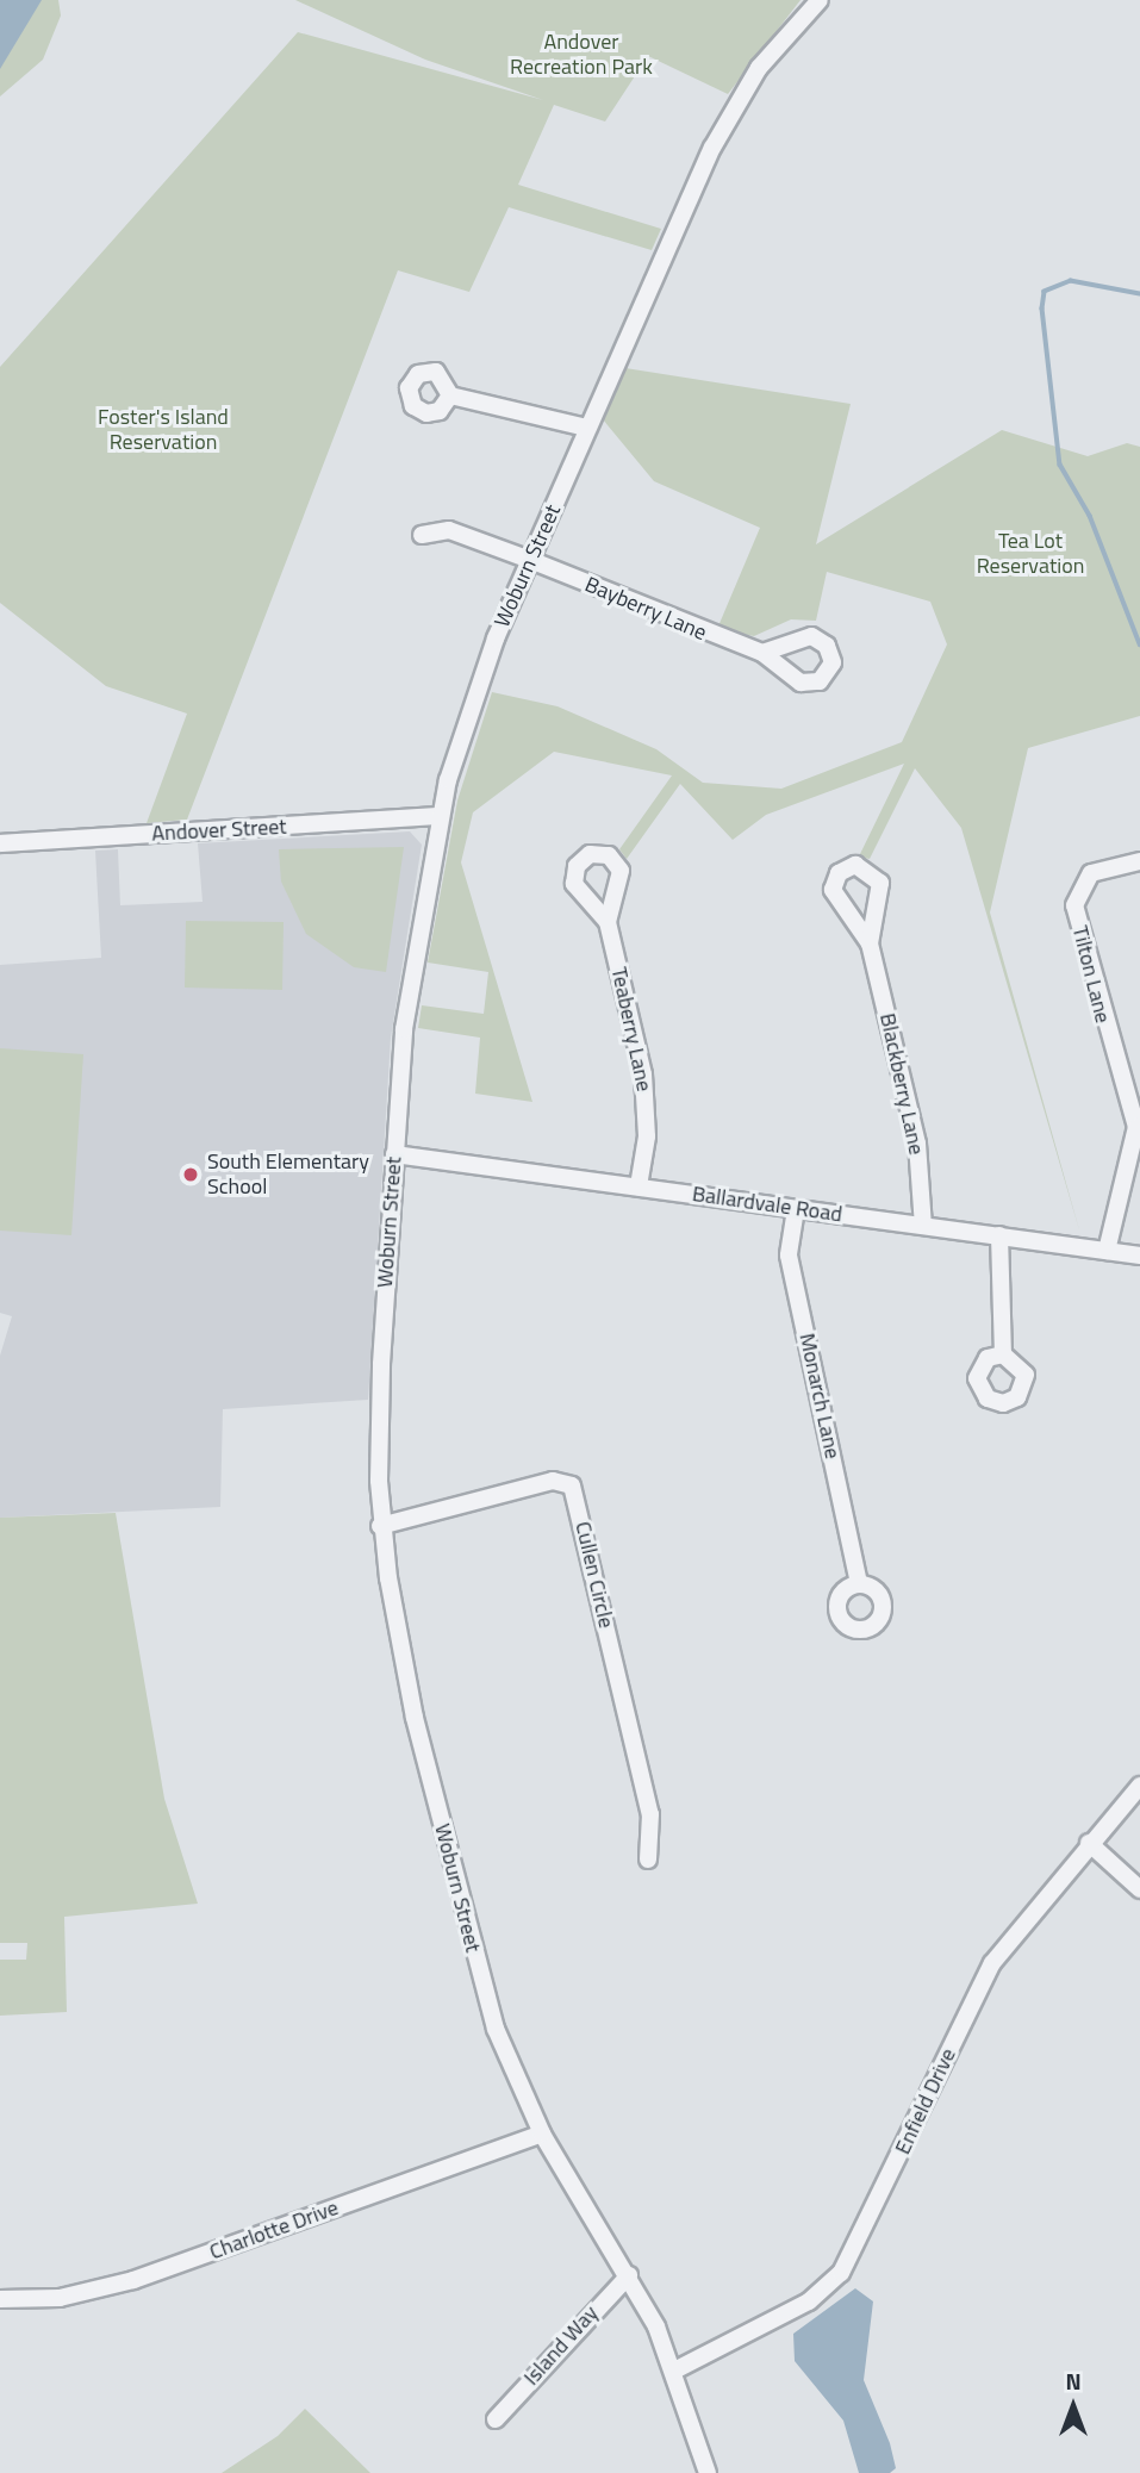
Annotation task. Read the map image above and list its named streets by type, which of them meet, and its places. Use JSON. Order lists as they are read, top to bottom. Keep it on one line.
{"streets":{"street":["Woburn Street","Bayberry Lane","Andover Street","Tilton Lane","Teaberry Lane","Blackberry Lane","Ballardvale Road","Monarch Lane","Cullen Circle","Enfield Drive","Charlotte Drive","Island Way"]},"crossings":[["Woburn Street","Bayberry Lane"],["Woburn Street","Andover Street"],["Woburn Street","Ballardvale Road"],["Woburn Street","Cullen Circle"],["Woburn Street","Enfield Drive"],["Woburn Street","Charlotte Drive"],["Woburn Street","Island Way"],["Tilton Lane","Ballardvale Road"],["Teaberry Lane","Ballardvale Road"],["Blackberry Lane","Ballardvale Road"],["Ballardvale Road","Monarch Lane"]],"parks":["Andover Recreation Park","Foster's Island Reservation","Tea Lot Reservation"],"places":["South Elementary School"],"north":"top"}
